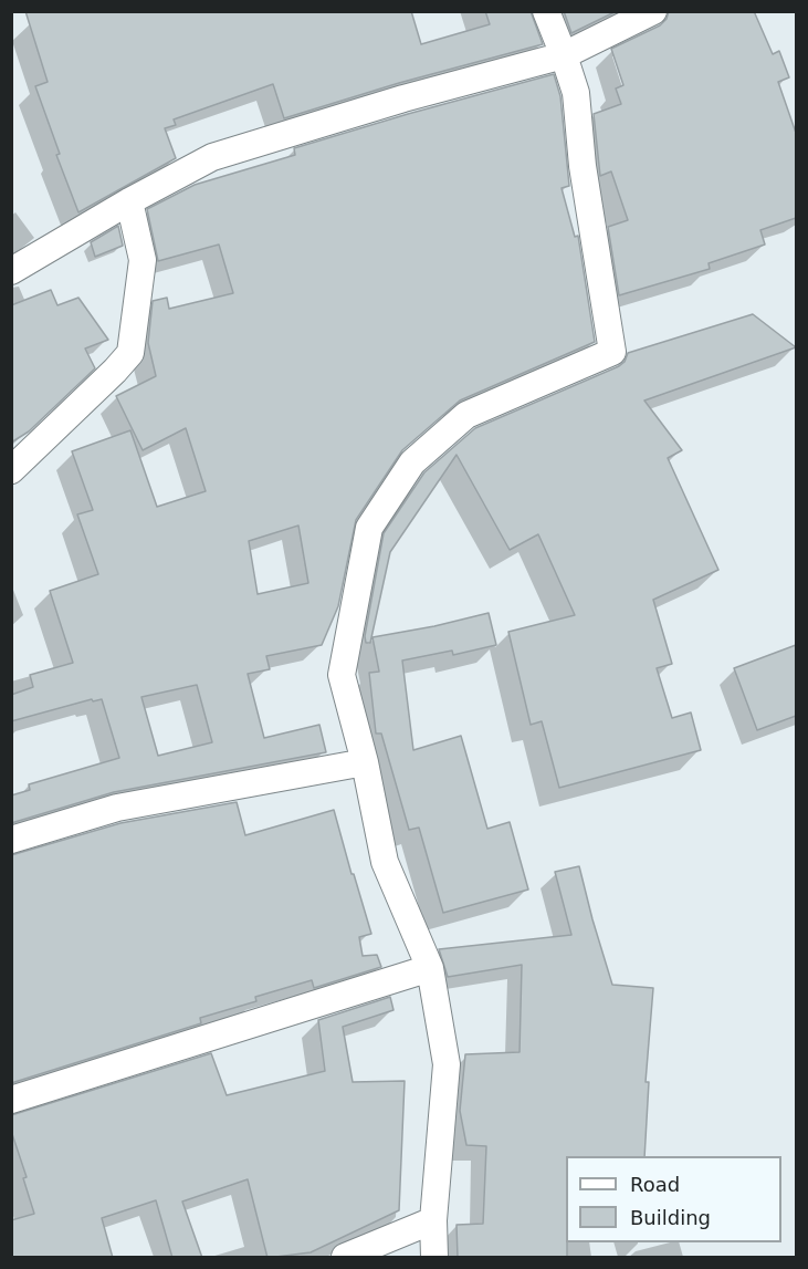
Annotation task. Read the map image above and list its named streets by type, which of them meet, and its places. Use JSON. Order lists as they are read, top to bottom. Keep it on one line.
{"legend":["Road","Building"]}
